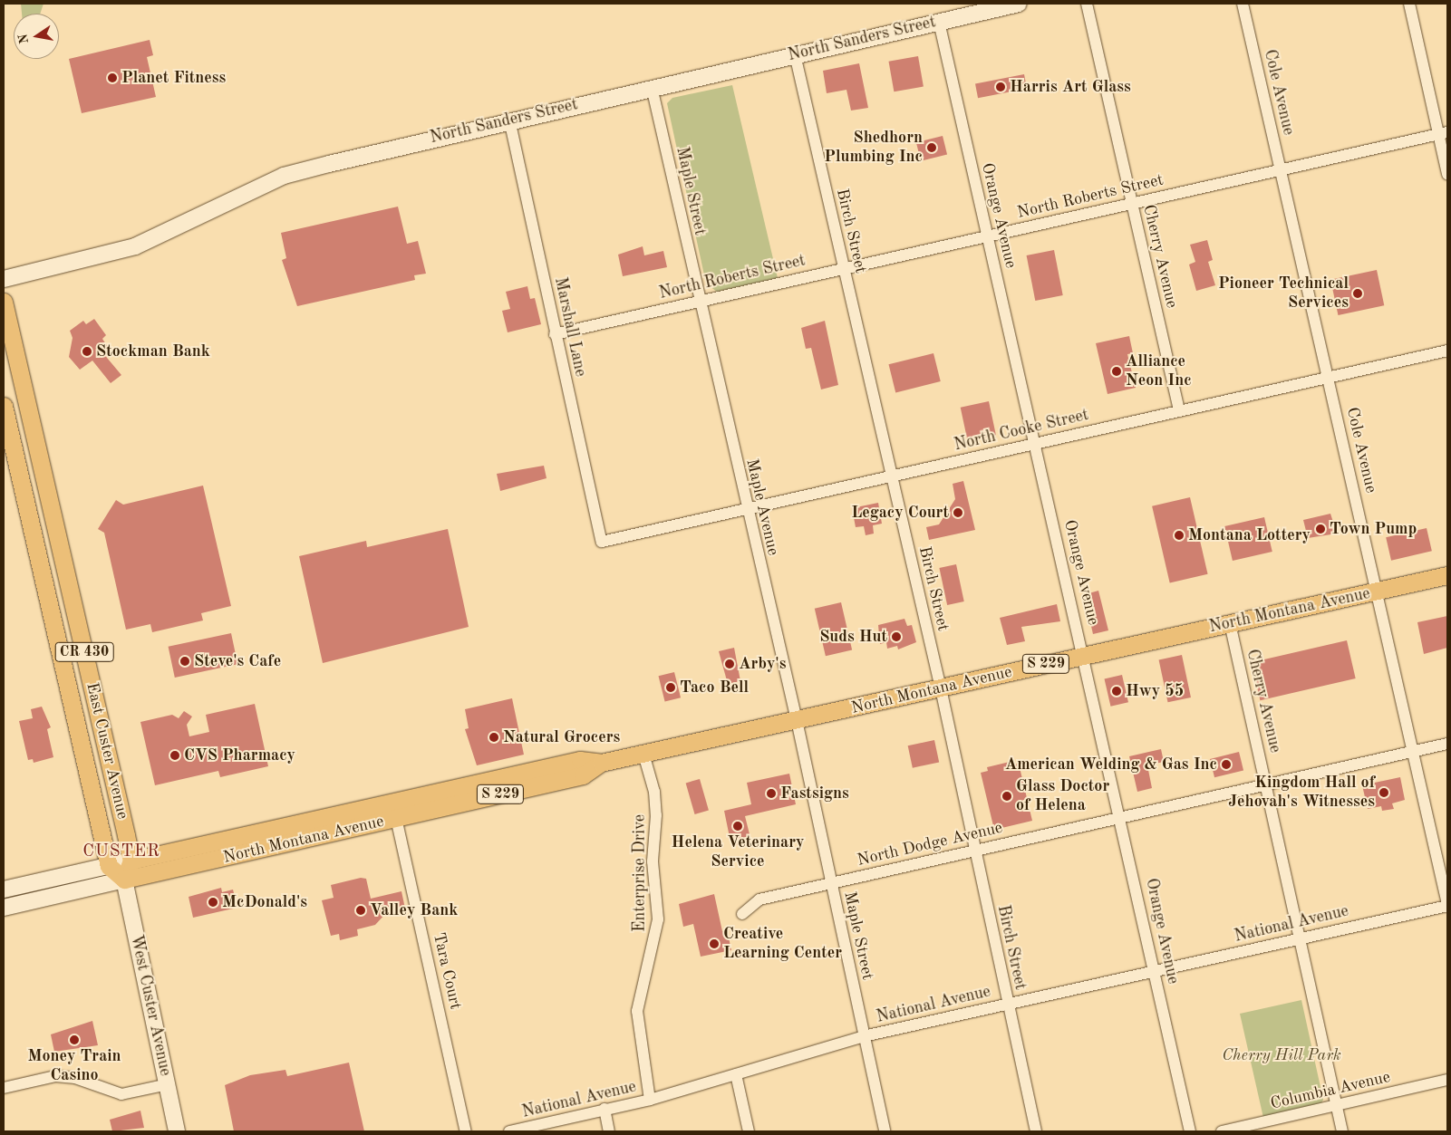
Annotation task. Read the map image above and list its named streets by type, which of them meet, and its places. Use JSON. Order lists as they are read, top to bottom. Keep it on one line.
{"streets":{"main road":["North Montana Avenue","CR 430","S 229","East Custer Avenue"],"street":["North Sanders Street","Cole Avenue","Maple Street","North Roberts Street","Orange Avenue","Birch Street","Cherry Avenue","Marshall Lane","North Cooke Street","Maple Avenue","North Dodge Avenue","Enterprise Drive","National Avenue","Tara Court","West Custer Avenue","Columbia Avenue"]},"crossings":[["North Sanders Street","Maple Street"],["North Sanders Street","Orange Avenue"],["North Sanders Street","Birch Street"],["North Sanders Street","Marshall Lane"],["Cole Avenue","North Roberts Street"],["Cole Avenue","North Cooke Street"],["Cole Avenue","North Montana Avenue"],["Cole Avenue","North Dodge Avenue"],["Cole Avenue","National Avenue"],["Maple Street","North Roberts Street"],["Maple Street","Maple Avenue"],["Maple Street","North Montana Avenue"],["Maple Street","North Dodge Avenue"],["Maple Street","National Avenue"],["North Roberts Street","Orange Avenue"],["North Roberts Street","Birch Street"],["North Roberts Street","Cherry Avenue"],["North Roberts Street","Marshall Lane"],["North Roberts Street","Maple Avenue"],["Orange Avenue","North Cooke Street"],["Orange Avenue","North Montana Avenue"],["Orange Avenue","North Dodge Avenue"],["Orange Avenue","National Avenue"],["Birch Street","North Cooke Street"],["Birch Street","North Montana Avenue"],["Birch Street","North Dodge Avenue"],["Birch Street","National Avenue"],["Cherry Avenue","North Cooke Street"],["Cherry Avenue","North Montana Avenue"],["Cherry Avenue","North Dodge Avenue"],["Cherry Avenue","National Avenue"],["Cherry Avenue","Columbia Avenue"],["Marshall Lane","North Cooke Street"],["North Cooke Street","Maple Avenue"],["Maple Avenue","North Montana Avenue"],["North Montana Avenue","East Custer Avenue"],["North Montana Avenue","Enterprise Drive"],["North Montana Avenue","Tara Court"],["North Montana Avenue","West Custer Avenue"],["Enterprise Drive","National Avenue"]],"districts":["CUSTER"],"parks":["Cherry Hill Park"],"places":["Planet Fitness","Harris Art Glass","Shedhorn Plumbing Inc","Pioneer Technical Services","Stockman Bank","Alliance Neon Inc","Legacy Court","Town Pump","Montana Lottery","Suds Hut","Steve's Cafe","Arby's","Taco Bell","Hwy 55","Natural Grocers","CVS Pharmacy","American Welding & Gas Inc","Kingdom Hall of Jehovah's Witnesses","Fastsigns","Glass Doctor of Helena","Helena Veterinary Service","McDonald's","Valley Bank","Creative Learning Center","Money Train Casino"],"north":"left"}
